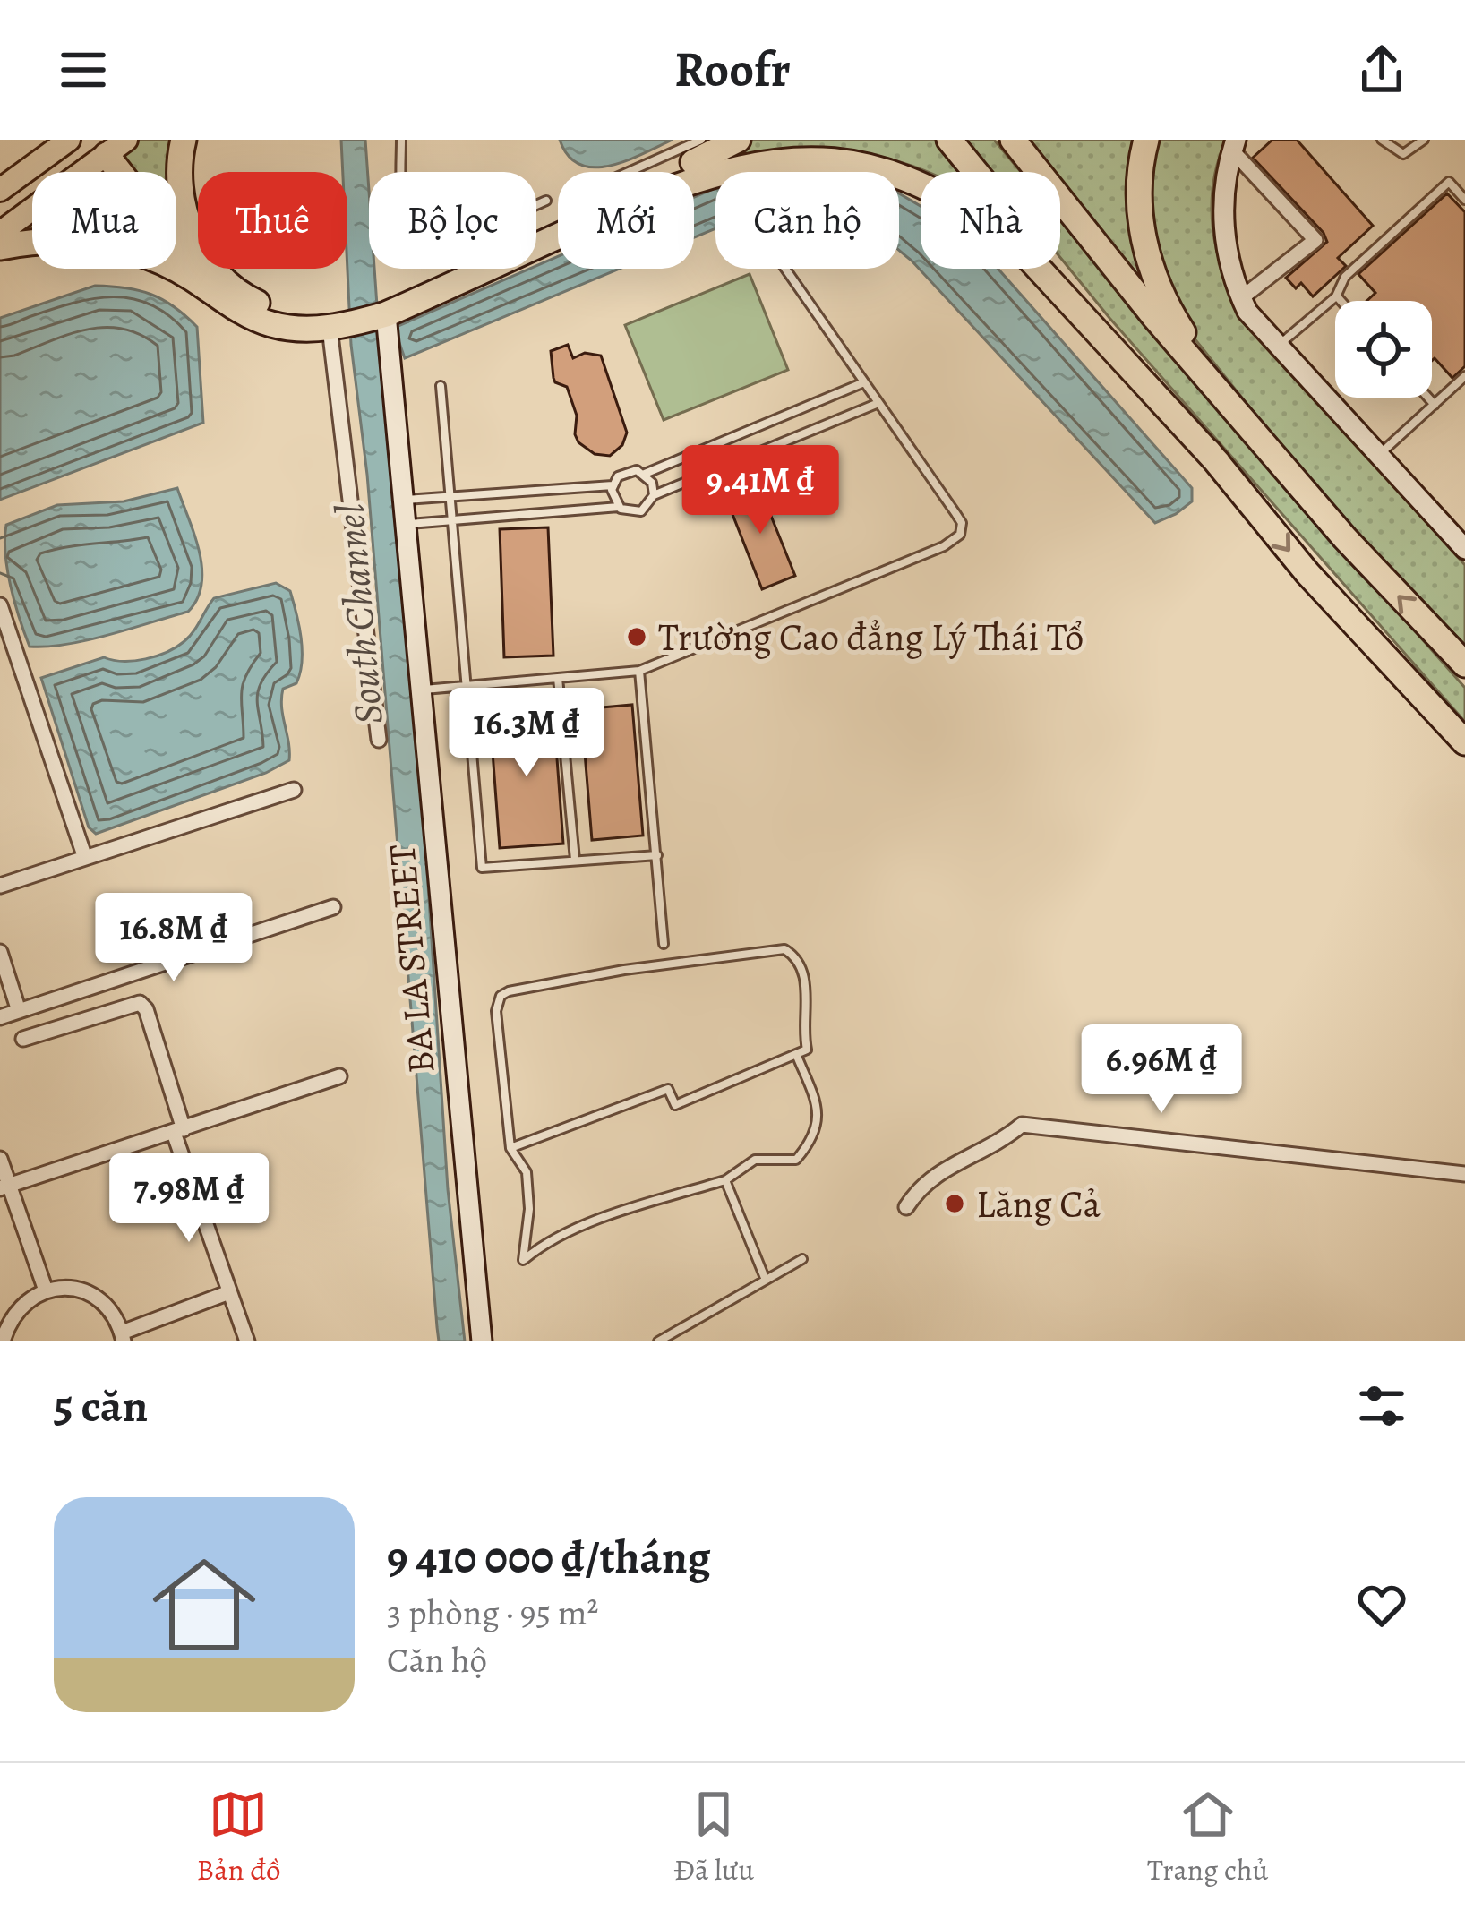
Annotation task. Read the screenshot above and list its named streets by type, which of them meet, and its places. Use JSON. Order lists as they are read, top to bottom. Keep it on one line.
{"streets":{"street":["BA LA STREET"]},"water":["South Channel"],"places":["Trường Cao đẳng Lý Thái Tổ","Lăng Cả"],"page":{"header":"Roofr","chip":["Mua","Thuê","Bộ lọc","Mới","Căn hộ","Nhà"],"price":["9.41M ₫","16.3M ₫","16.8M ₫","6.96M ₫","7.98M ₫"],"heading":"5 căn","list":[{"name":"9 410 000 ₫/tháng","note":"3 phòng · 95 m² · Căn hộ"}],"tabs":["Bản đồ","Đã lưu","Trang chủ"]}}
